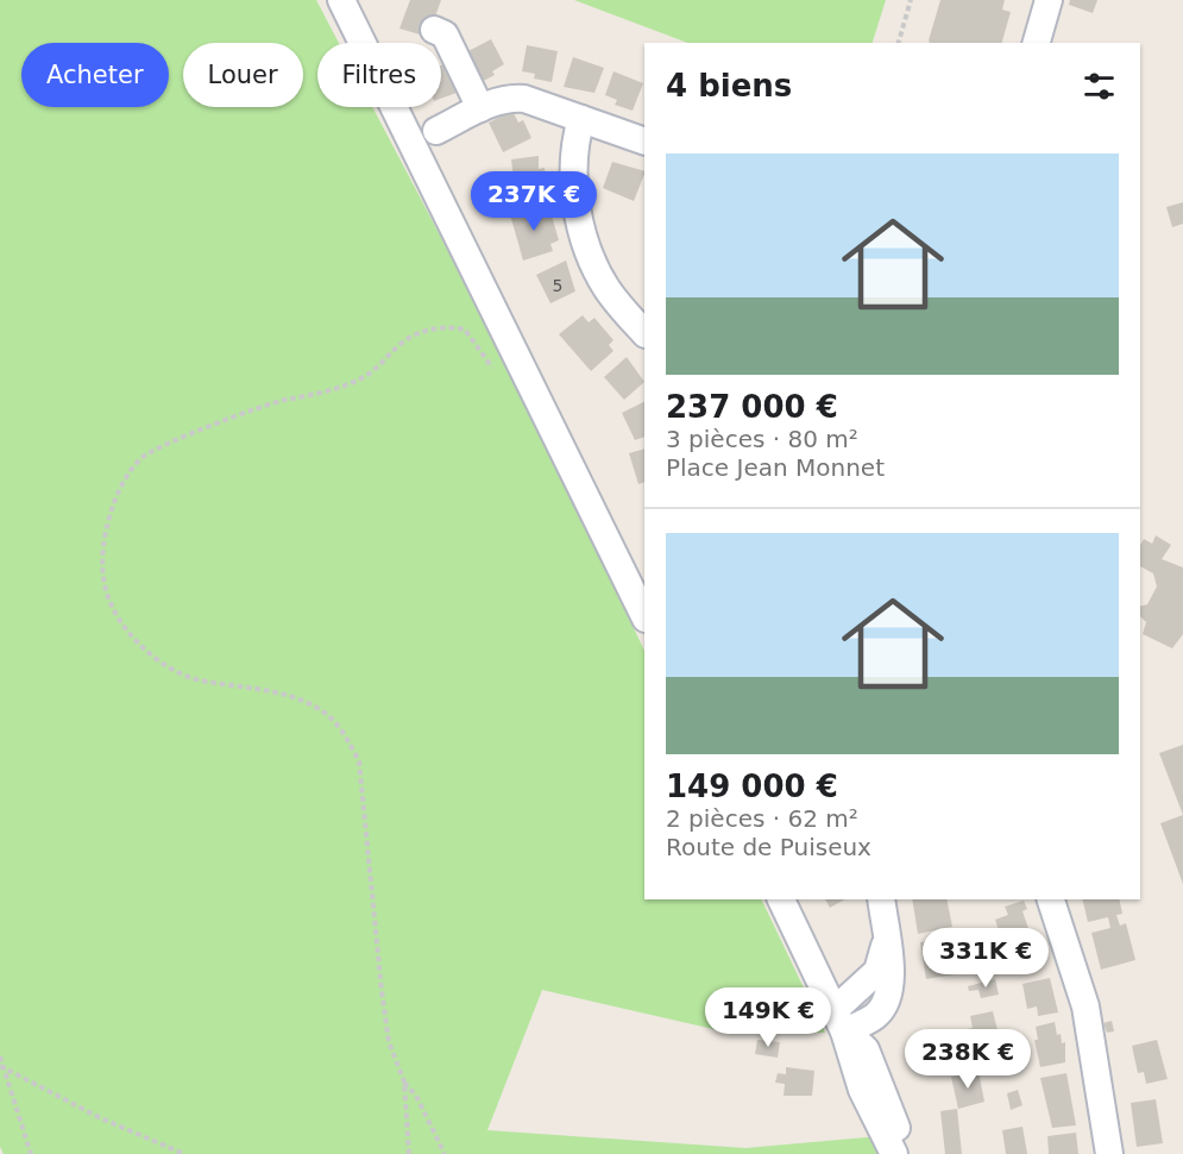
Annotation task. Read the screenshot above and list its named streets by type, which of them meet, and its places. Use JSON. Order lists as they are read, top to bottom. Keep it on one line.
{"house_numbers":["5"],"page":{"chip":["Acheter","Louer","Filtres"],"heading":"4 biens","list":[{"name":"237 000 €","note":"3 pièces · 80 m² · Place Jean Monnet"},{"name":"149 000 €","note":"2 pièces · 62 m² · Route de Puiseux"}],"price":["237K €","331K €","149K €","238K €"]}}
